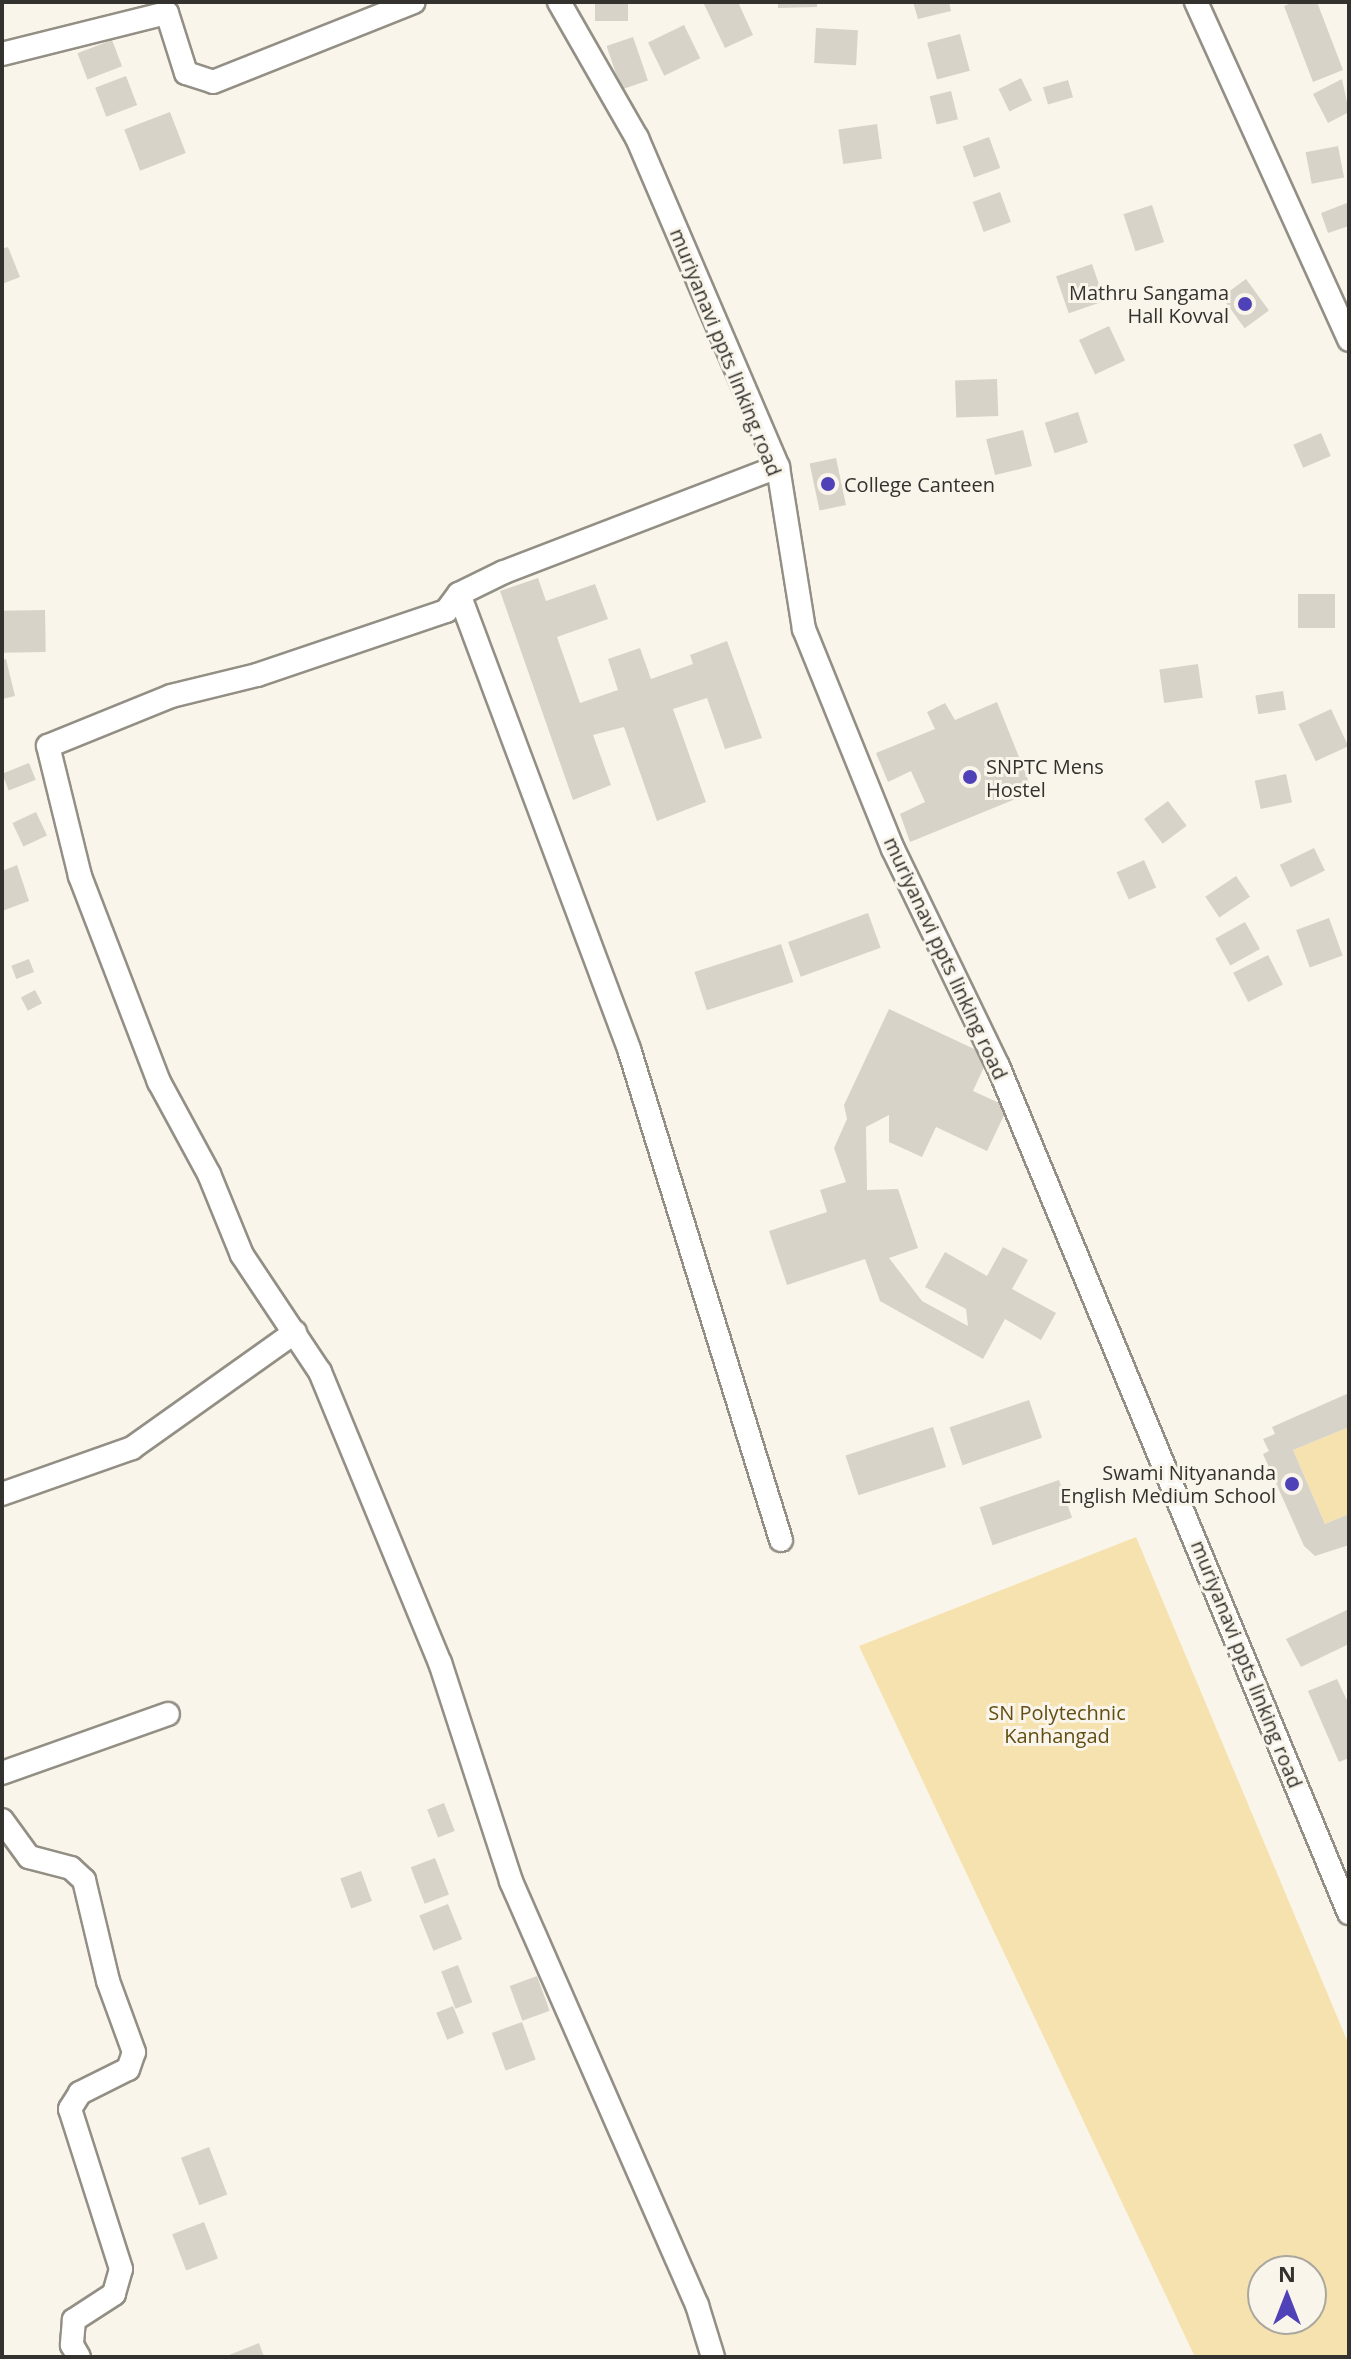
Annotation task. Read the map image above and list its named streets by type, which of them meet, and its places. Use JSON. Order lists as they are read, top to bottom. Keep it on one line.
{"streets":{"street":["muriyanavi ppts linking road"]},"parks":["SN Polytechnic Kanhangad"],"places":["Mathru Sangama Hall Kovval","College Canteen","SNPTC Mens Hostel","Swami Nityananda English Medium School"],"north":"top"}
